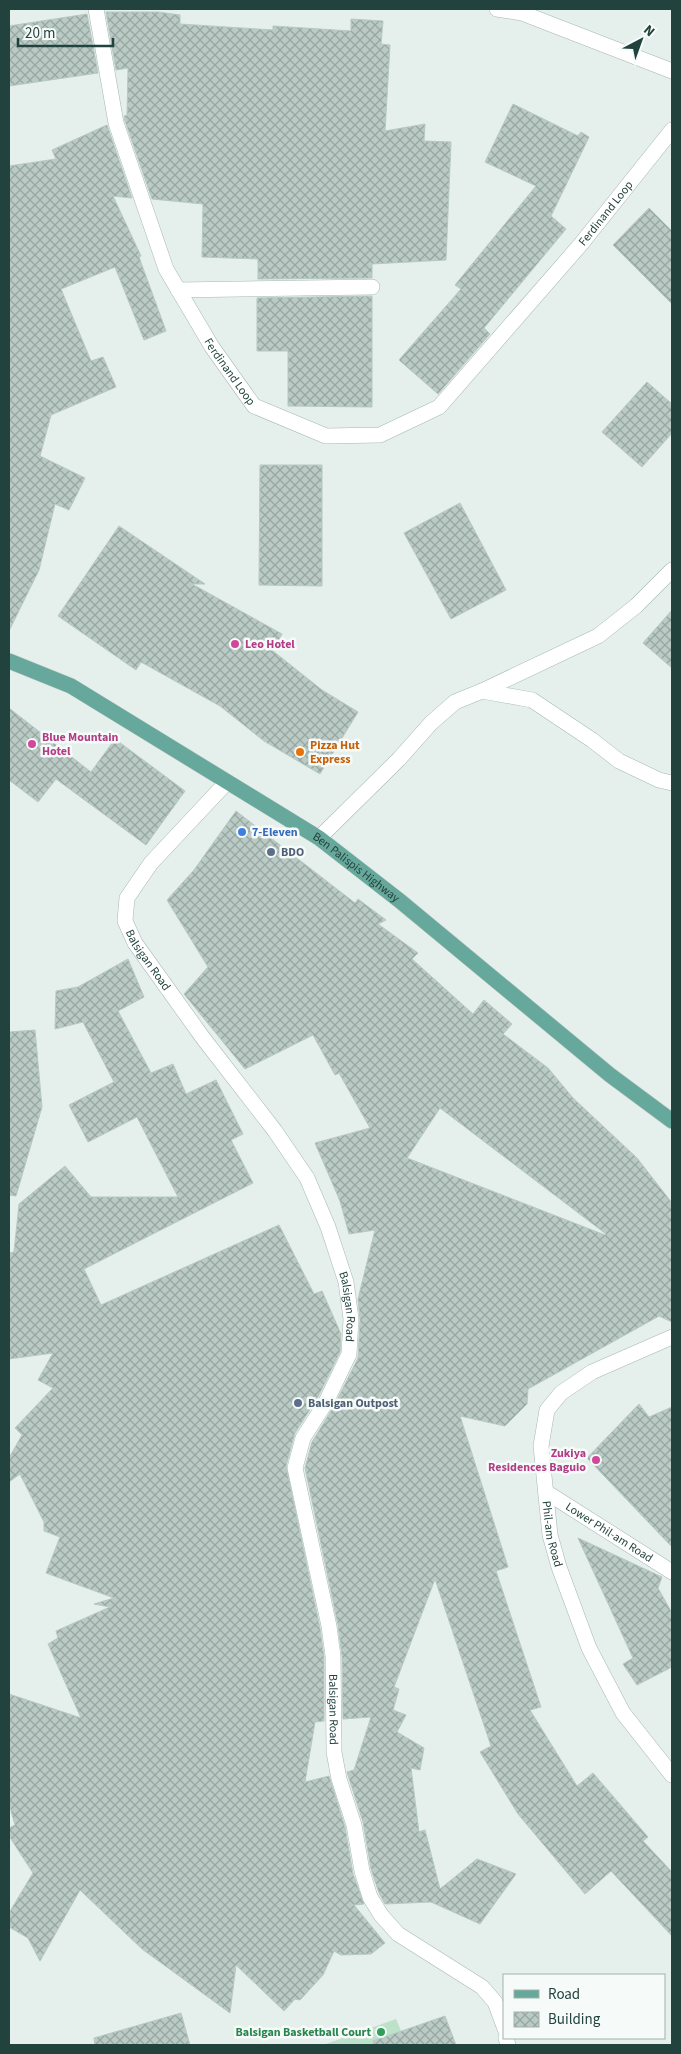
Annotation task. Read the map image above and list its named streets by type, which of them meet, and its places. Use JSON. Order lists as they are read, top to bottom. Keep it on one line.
{"streets":{"main road":["Ben Palispis Highway"],"street":["Ferdinand Loop","Balsigan Road","Lower Phil-am Road","Phil-am Road"]},"crossings":[["Ben Palispis Highway","Balsigan Road"],["Lower Phil-am Road","Phil-am Road"]],"places":["Leo Hotel","Blue Mountain Hotel","Pizza Hut Express","7-Eleven","BDO","Balsigan Outpost","Zukiya Residences Baguio","Balsigan Basketball Court"],"legend":["Road","Building"],"scale_bar":"20 m","north":"top right"}
